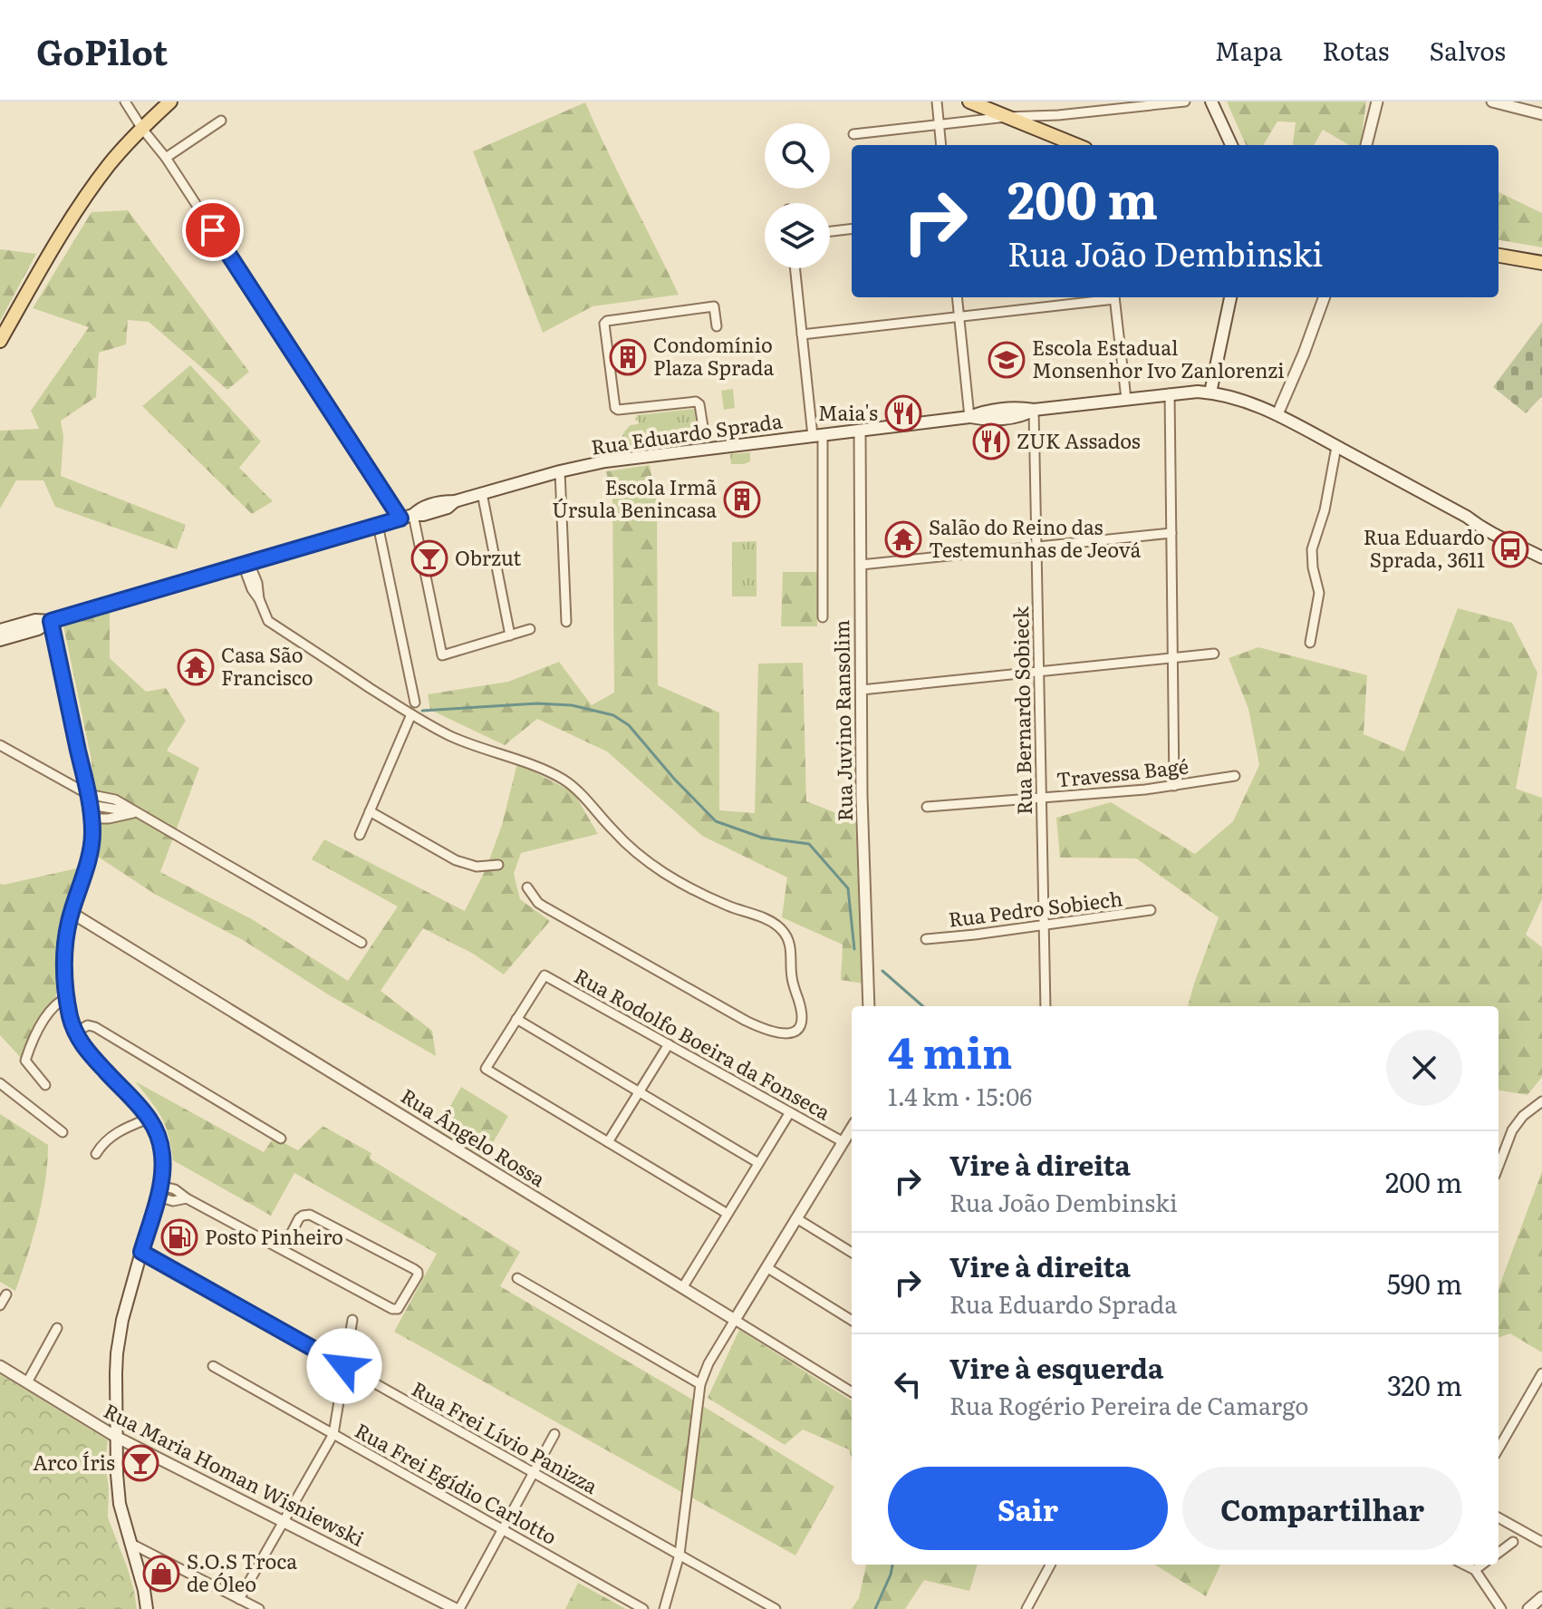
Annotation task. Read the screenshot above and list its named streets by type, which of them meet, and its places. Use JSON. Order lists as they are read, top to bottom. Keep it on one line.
{"streets":{"main road":["Rua Eduardo Sprada"],"street":["Rua Bernardo Sobieck","Rua Juvino Ransolim","Travessa Bagé","Rua Pedro Sobiech","Rua Rodolfo Boeira da Fonseca","Rua Ângelo Rossa","Rua Frei Lívio Panizza","Rua Maria Homan Wisniewski","Rua Frei Egídio Carlotto"]},"crossings":[["Rua Eduardo Sprada","Rua Bernardo Sobieck"],["Rua Eduardo Sprada","Rua Juvino Ransolim"],["Rua Bernardo Sobieck","Travessa Bagé"],["Rua Bernardo Sobieck","Rua Pedro Sobiech"]],"places":{"building":["Condomínio Plaza Sprada","Escola Irmã Úrsula Benincasa"],"school or university":["Escola Estadual Monsenhor Ivo Zanlorenzi"],"restaurant":["Maia's","ZUK Assados"],"temple":["Salão do Reino das Testemunhas de Jeová","Casa São Francisco"],"bus stop":["Rua Eduardo Sprada, 3611"],"bar":["Obrzut","Arco Íris"],"fuel station":["Posto Pinheiro"],"shop":["S.O.S Troca de Óleo"]},"page":{"header":"GoPilot","nav":["Mapa","Rotas","Salvos"],"turn":["200 m","Rua João Dembinski"],"heading":["4 min","1.4 km · 15:06"],"list":[{"name":"Vire à direita","note":"Rua João Dembinski","value":"200 m"},{"name":"Vire à direita","note":"Rua Eduardo Sprada","value":"590 m"},{"name":"Vire à esquerda","note":"Rua Rogério Pereira de Camargo","value":"320 m"}],"buttons":["Sair","Compartilhar"]}}
